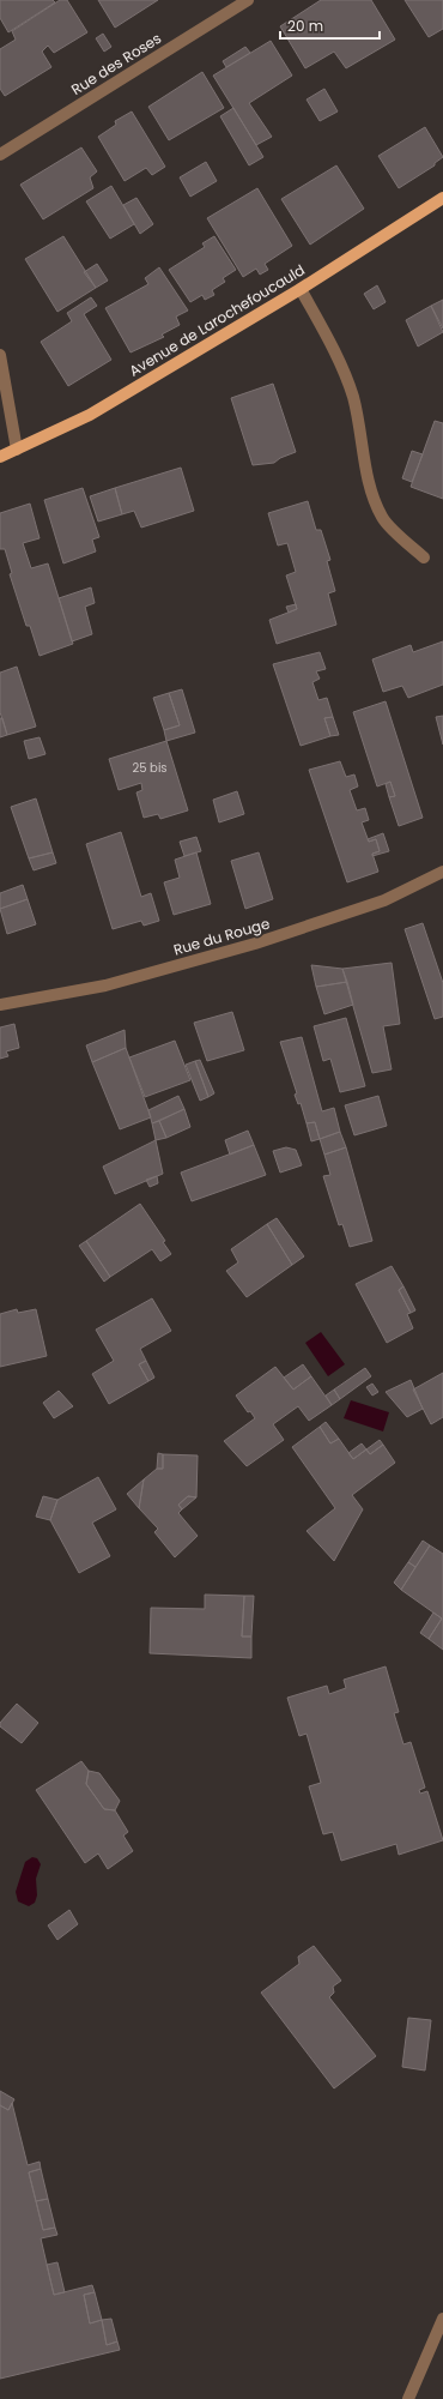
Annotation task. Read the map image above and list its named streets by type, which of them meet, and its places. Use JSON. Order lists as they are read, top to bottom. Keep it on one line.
{"streets":{"main road":["Avenue de Larochefoucauld"],"street":["Rue des Roses","Rue du Rouge"]},"house_numbers":["25 bis"],"scale_bar":"20 m"}
